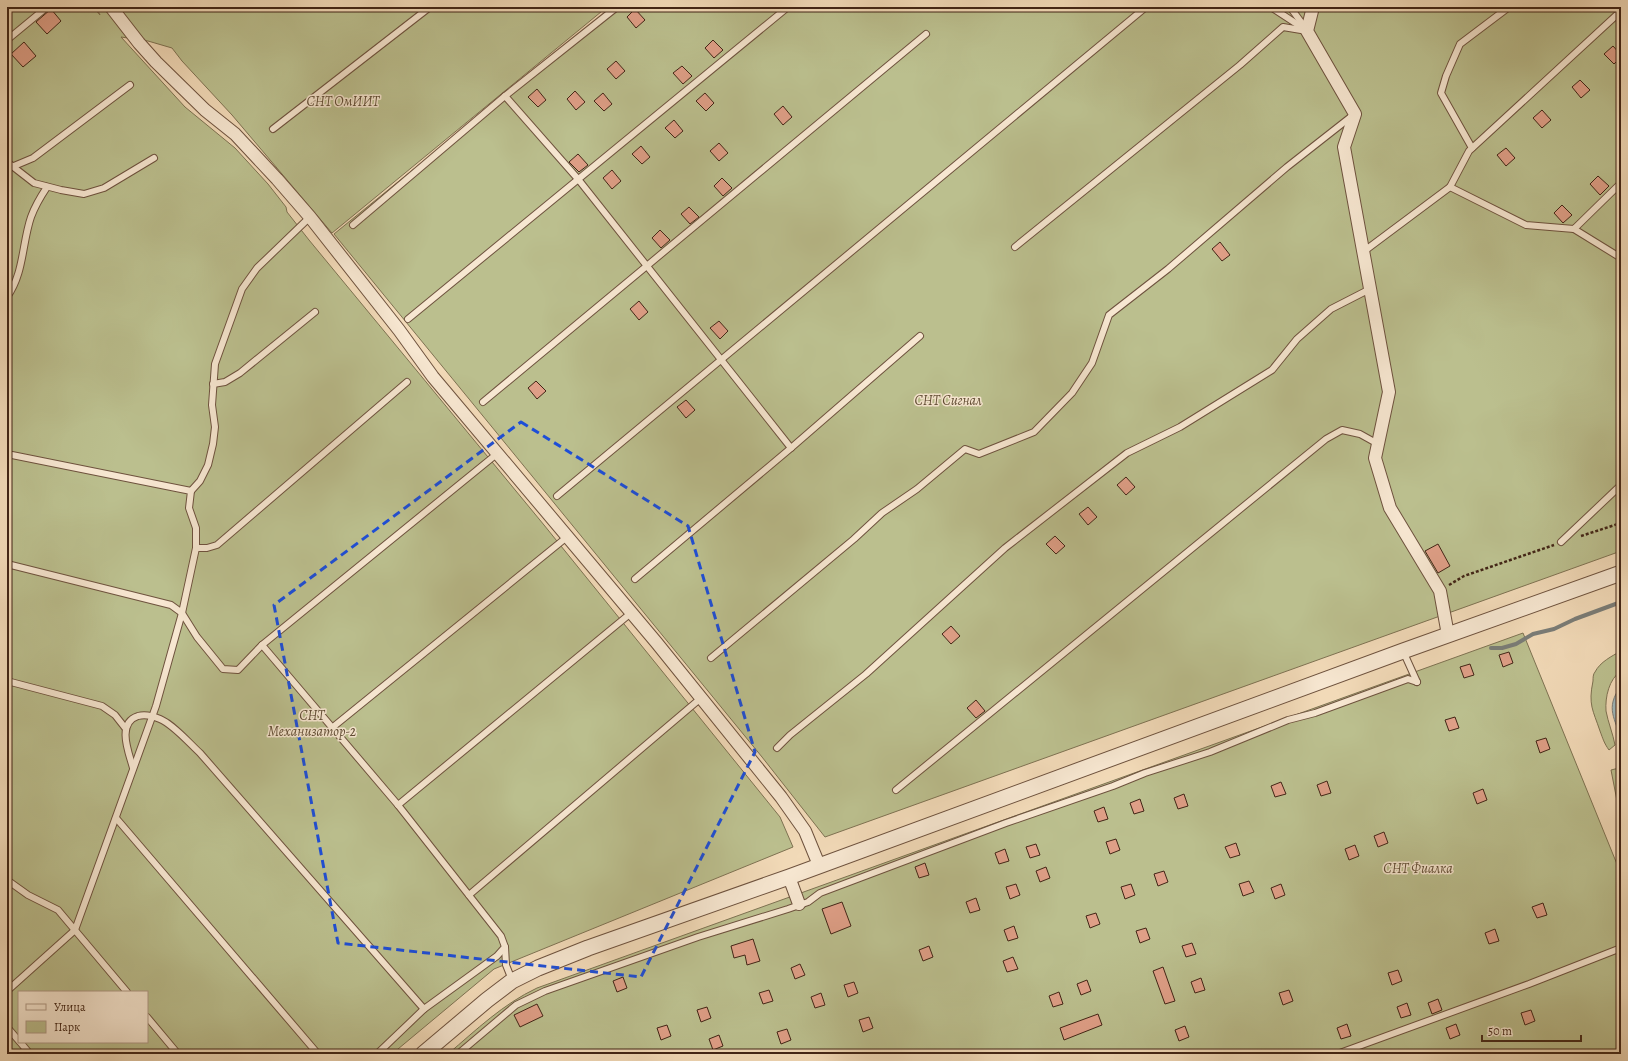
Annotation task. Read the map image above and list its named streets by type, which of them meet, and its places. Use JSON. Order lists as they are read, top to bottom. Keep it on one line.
{"parks":["СНТ ОмИИТ","СНТ Сигнал","СНТ Механизатор-2","СНТ Фиалка"],"legend":["Улица","Парк"],"scale_bar":"50 m"}
